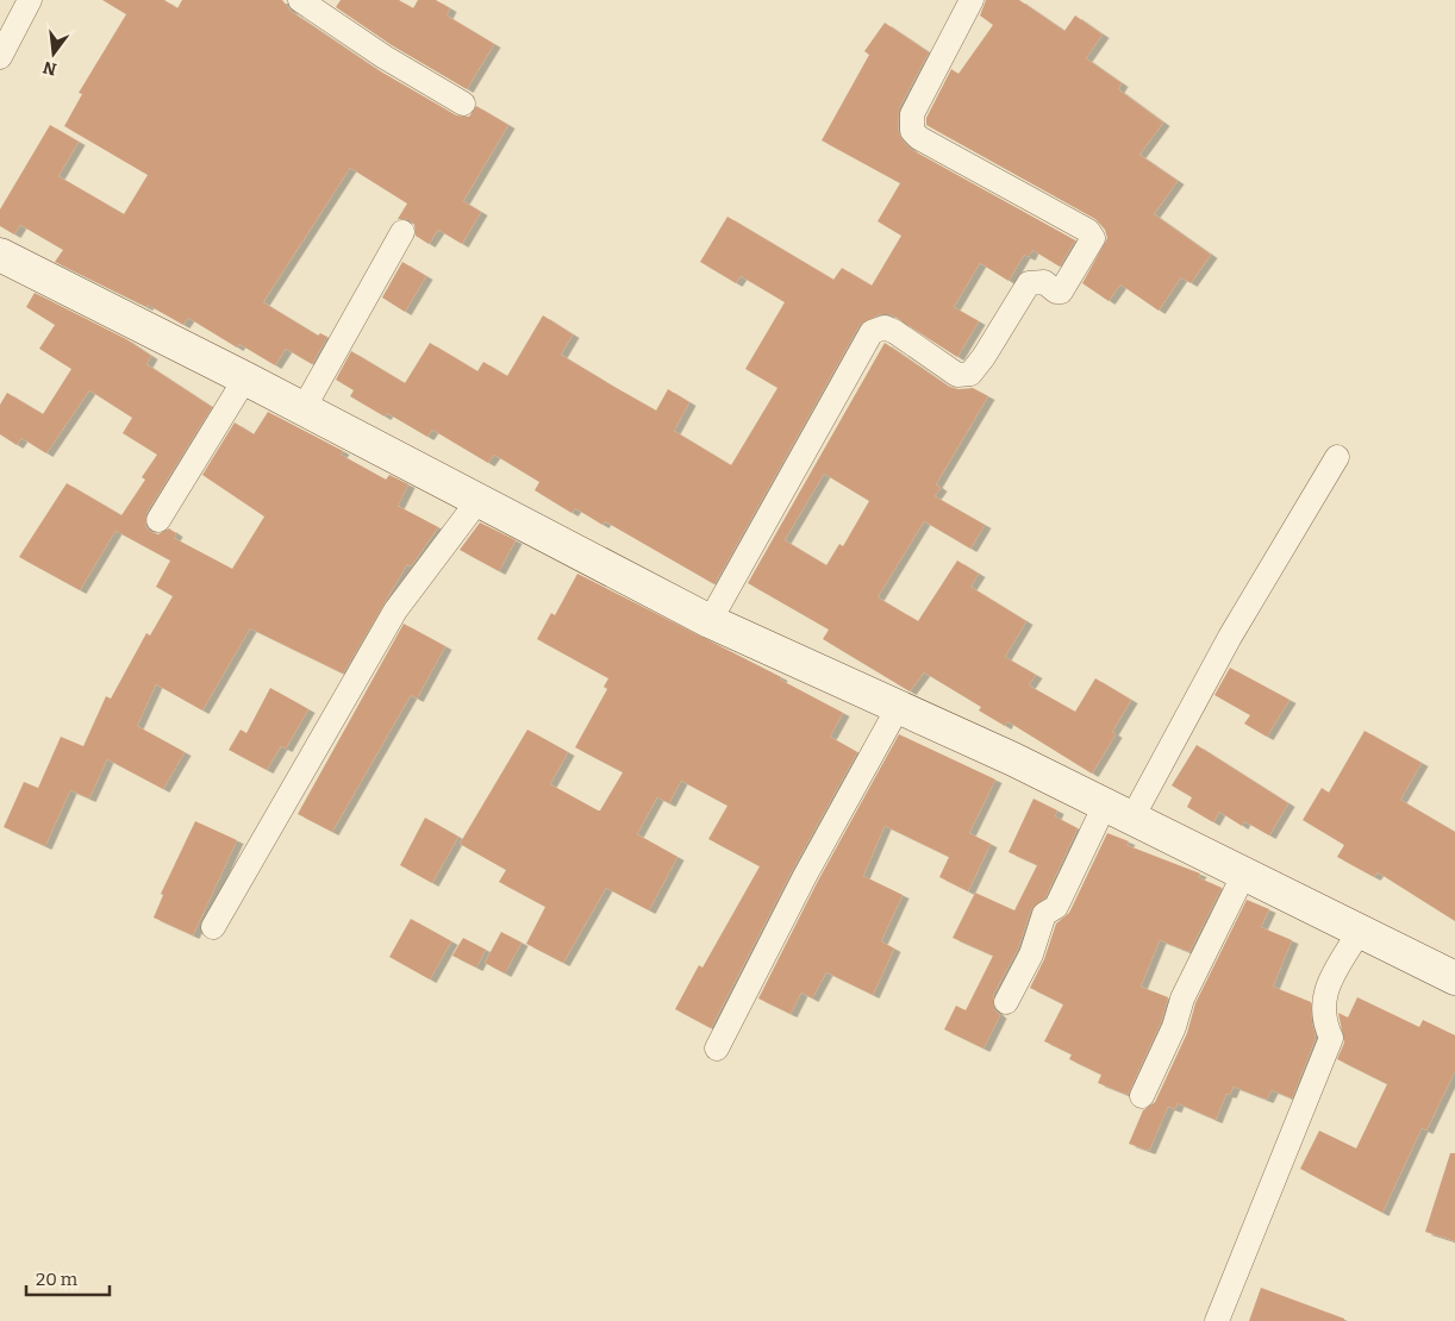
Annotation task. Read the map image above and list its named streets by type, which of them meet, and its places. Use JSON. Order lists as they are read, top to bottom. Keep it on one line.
{"scale_bar":"20 m","north":"bottom"}
